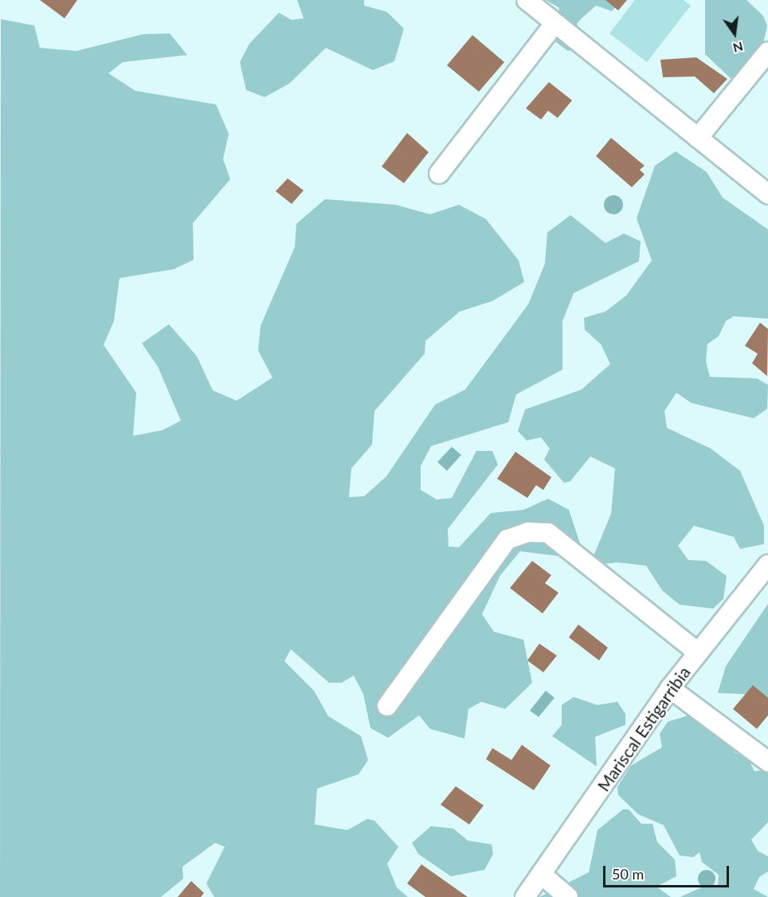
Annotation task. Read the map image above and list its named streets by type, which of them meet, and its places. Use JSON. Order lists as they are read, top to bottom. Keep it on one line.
{"streets":{"street":["Mariscal Estigarribia"]},"scale_bar":"50 m","north":"bottom"}
